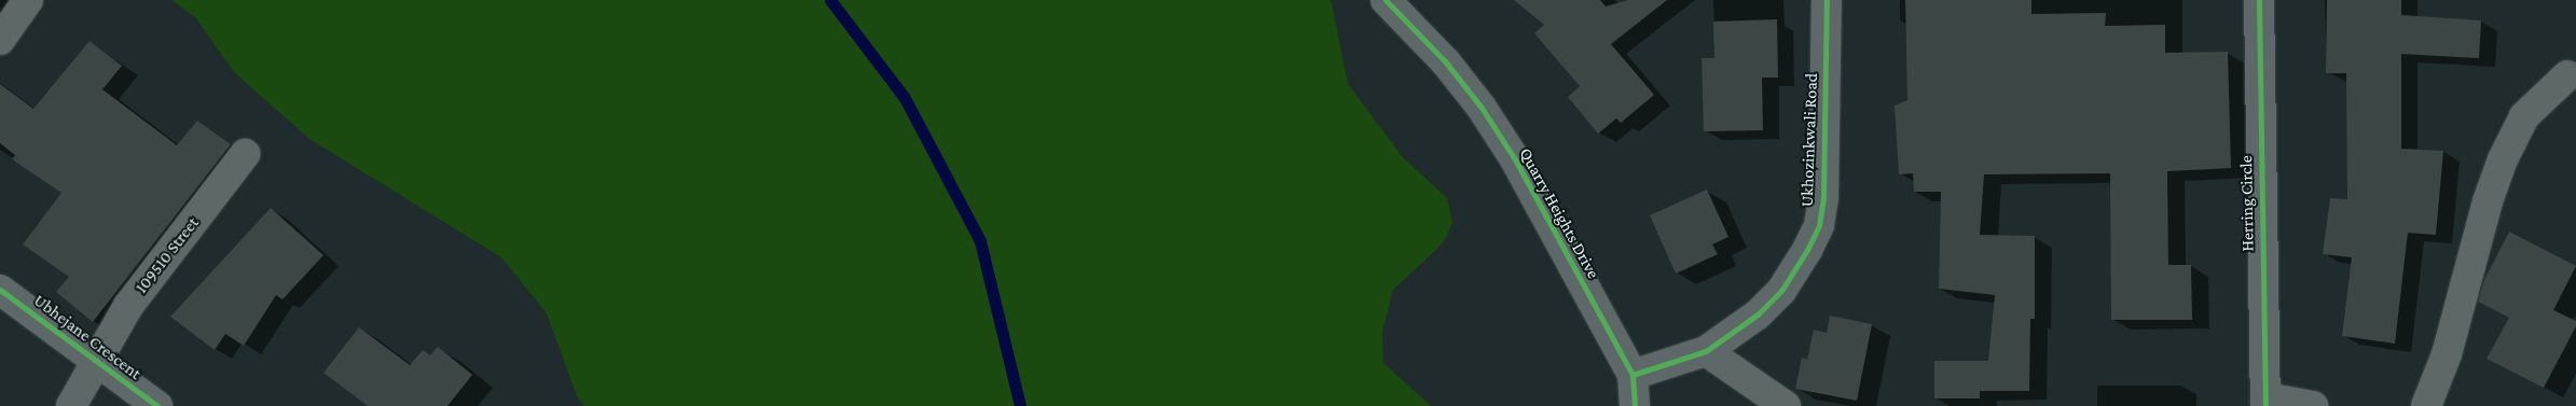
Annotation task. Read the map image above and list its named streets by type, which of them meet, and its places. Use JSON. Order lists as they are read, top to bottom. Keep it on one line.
{"streets":{"street":["Ukhozinkwali Road","Herring Circle","Quarry Heights Drive","109510 Street","Ubhejane Crescent"]},"crossings":[["Ukhozinkwali Road","Quarry Heights Drive"],["109510 Street","Ubhejane Crescent"]]}
